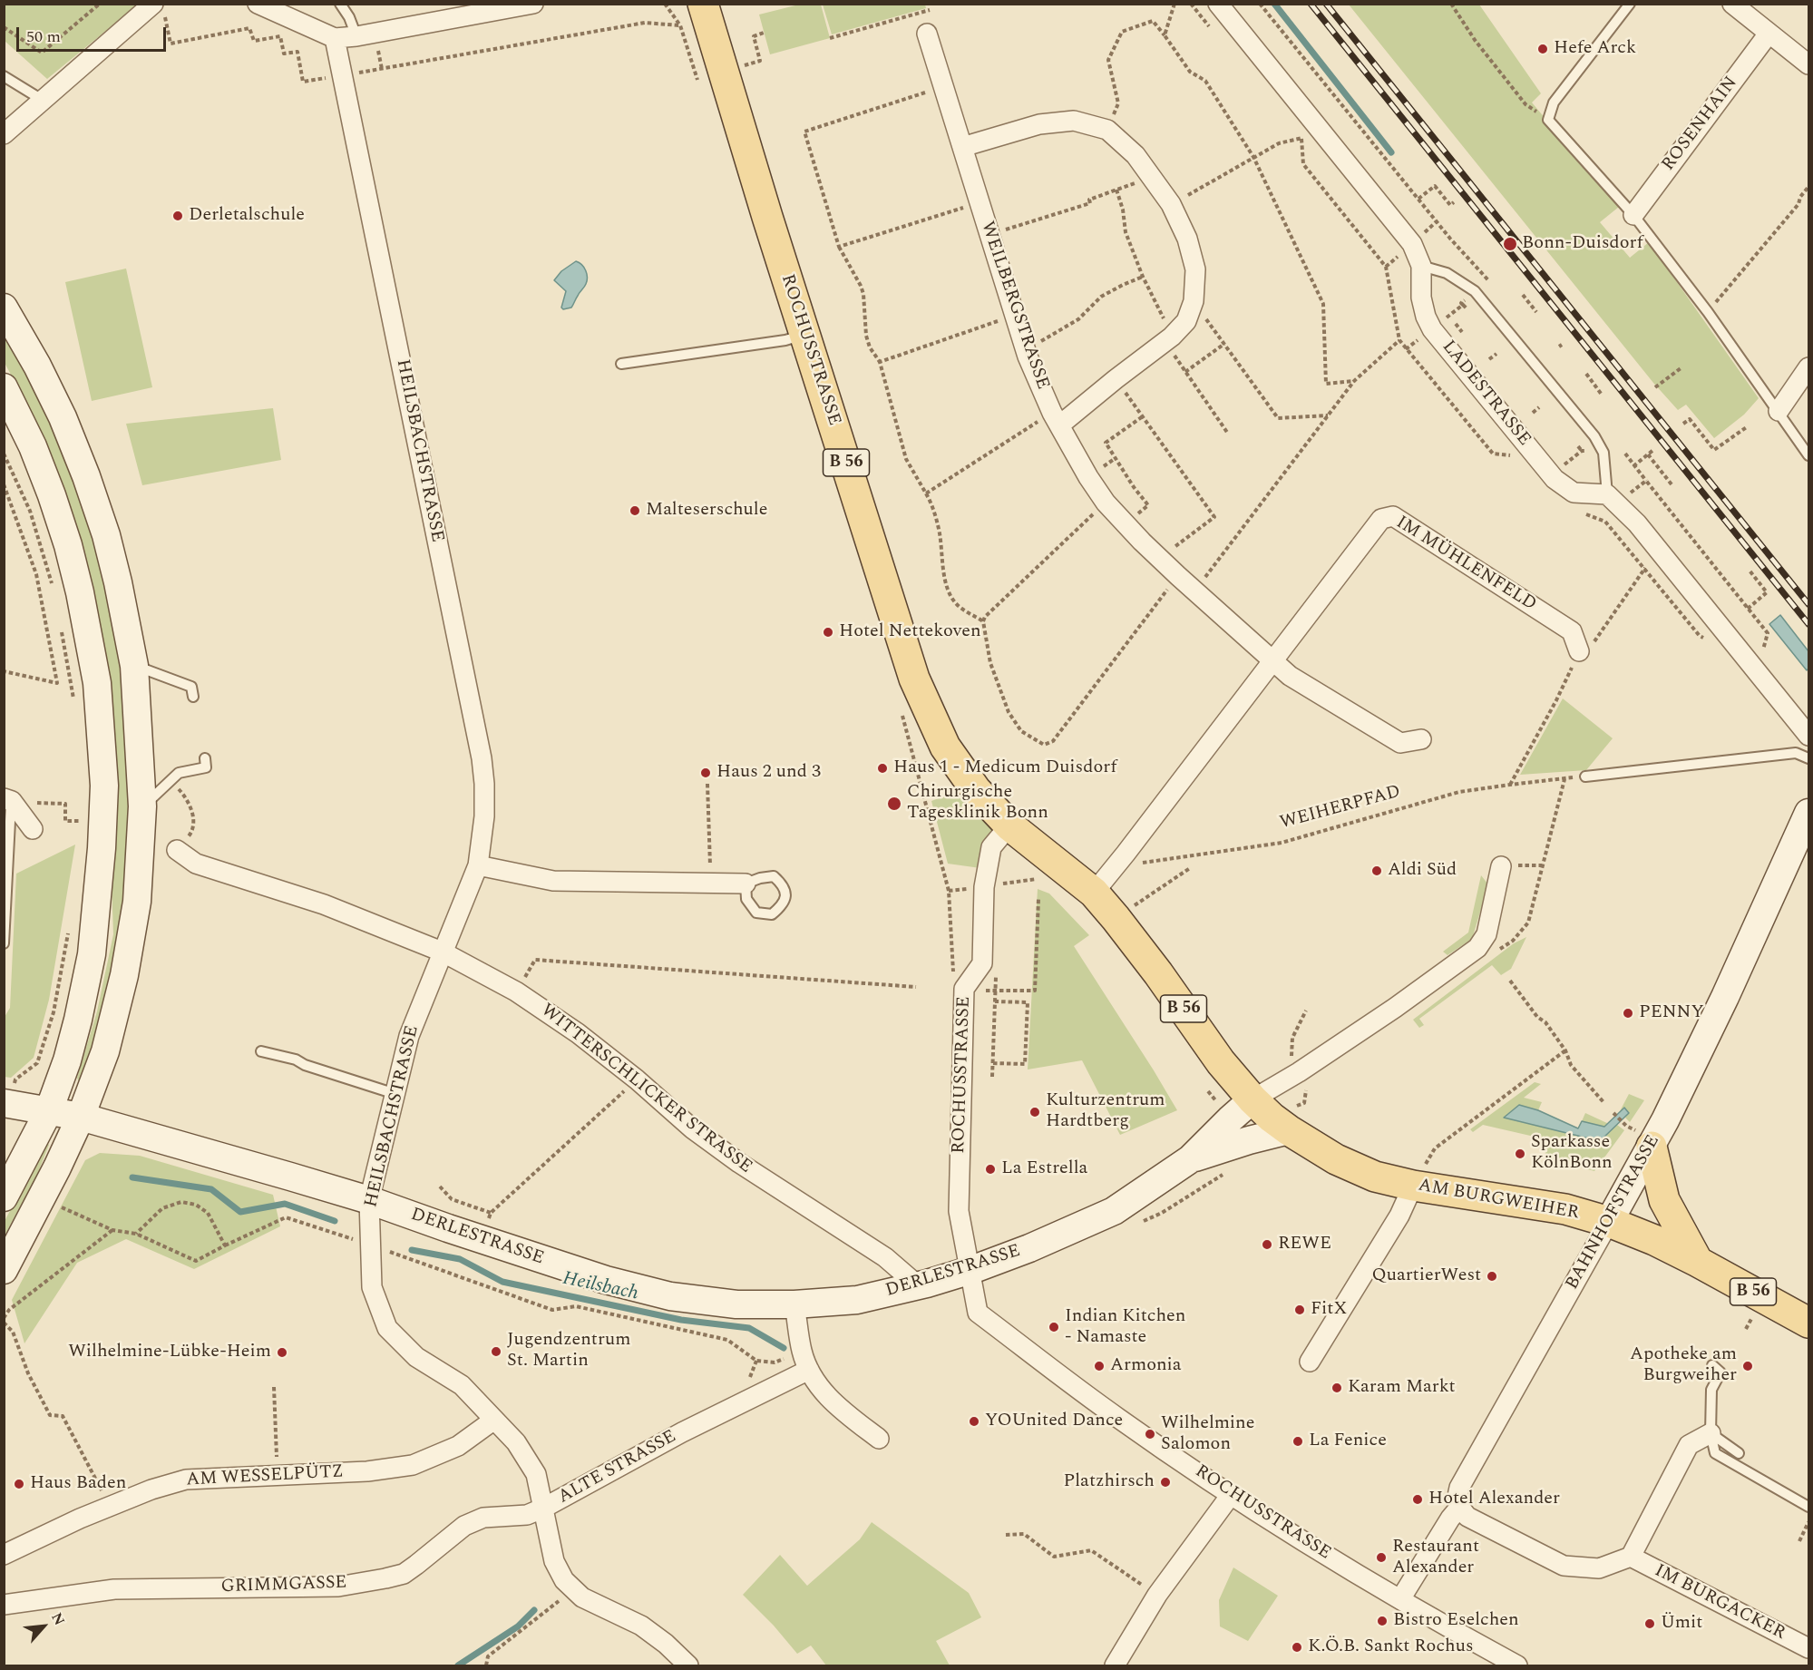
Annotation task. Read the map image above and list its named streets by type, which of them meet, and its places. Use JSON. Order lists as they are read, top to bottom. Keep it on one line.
{"streets":{"main road":["ROCHUSSTRASSE","B 56","AM BURGWEIHER"],"street":["ROSENHAIN","WEILBERGSTRASSE","LADESTRASSE","HEILSBACHSTRASSE","IM MÜHLENFELD","WITTERSCHLICKER STRASSE","BAHNHOFSTRASSE","DERLESTRASSE","ALTE STRASSE","AM WESSELPÜTZ","GRIMMGASSE","IM BURGACKER"],"path":["WEIHERPFAD"]},"crossings":[["WEILBERGSTRASSE","IM MÜHLENFELD"],["ROCHUSSTRASSE","AM BURGWEIHER"],["ROCHUSSTRASSE","BAHNHOFSTRASSE"],["ROCHUSSTRASSE","DERLESTRASSE"],["HEILSBACHSTRASSE","WITTERSCHLICKER STRASSE"],["HEILSBACHSTRASSE","DERLESTRASSE"],["HEILSBACHSTRASSE","ALTE STRASSE"],["HEILSBACHSTRASSE","AM WESSELPÜTZ"],["HEILSBACHSTRASSE","GRIMMGASSE"],["IM MÜHLENFELD","WEIHERPFAD"],["IM MÜHLENFELD","AM BURGWEIHER"],["WITTERSCHLICKER STRASSE","DERLESTRASSE"],["AM BURGWEIHER","BAHNHOFSTRASSE"],["AM BURGWEIHER","DERLESTRASSE"],["ALTE STRASSE","GRIMMGASSE"]],"water":["Heilsbach"],"places":["Hefe Arck","Derletalschule","Bonn-Duisdorf","Malteserschule","Hotel Nettekoven","Haus 1 - Medicum Duisdorf","Haus 2 und 3","Chirurgische Tagesklinik Bonn","Aldi Süd","PENNY","Kulturzentrum Hardtberg","Sparkasse KölnBonn","La Estrella","REWE","QuartierWest","FitX","Indian Kitchen - Namaste","Jugendzentrum St. Martin","Wilhelmine-Lübke-Heim","Armonia","Apotheke am Burgweiher","Karam Markt","YOUnited Dance","Wilhelmine Salomon","La Fenice","Platzhirsch","Haus Baden","Hotel Alexander","Restaurant Alexander","Bistro Eselchen","Ümit","K.Ö.B. Sankt Rochus"],"scale_bar":"50 m","north":"top right"}
